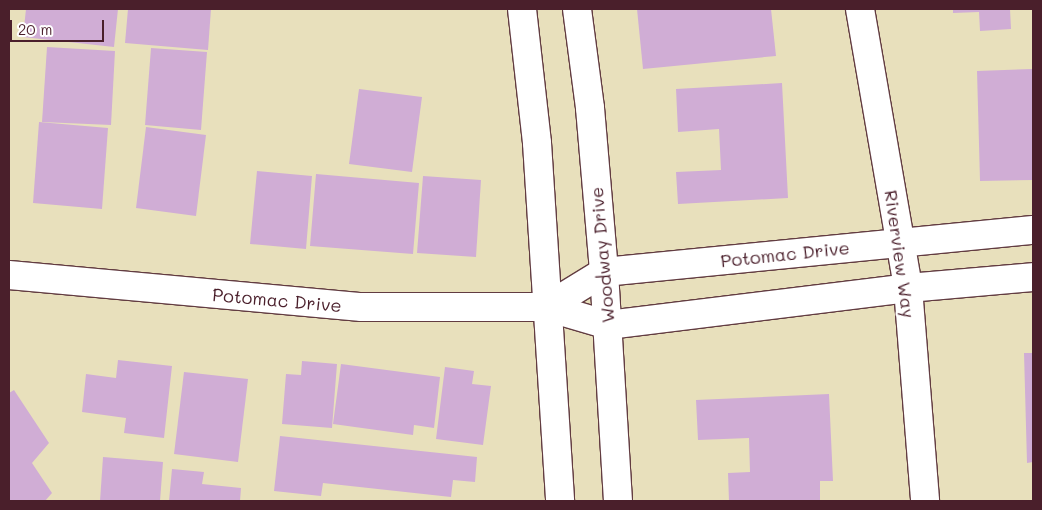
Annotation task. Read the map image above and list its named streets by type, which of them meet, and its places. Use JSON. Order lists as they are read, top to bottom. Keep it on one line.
{"streets":{"street":["Potomac Drive","Riverview Way","Woodway Drive"]},"crossings":[["Potomac Drive","Riverview Way"],["Potomac Drive","Woodway Drive"]],"scale_bar":"20 m"}
